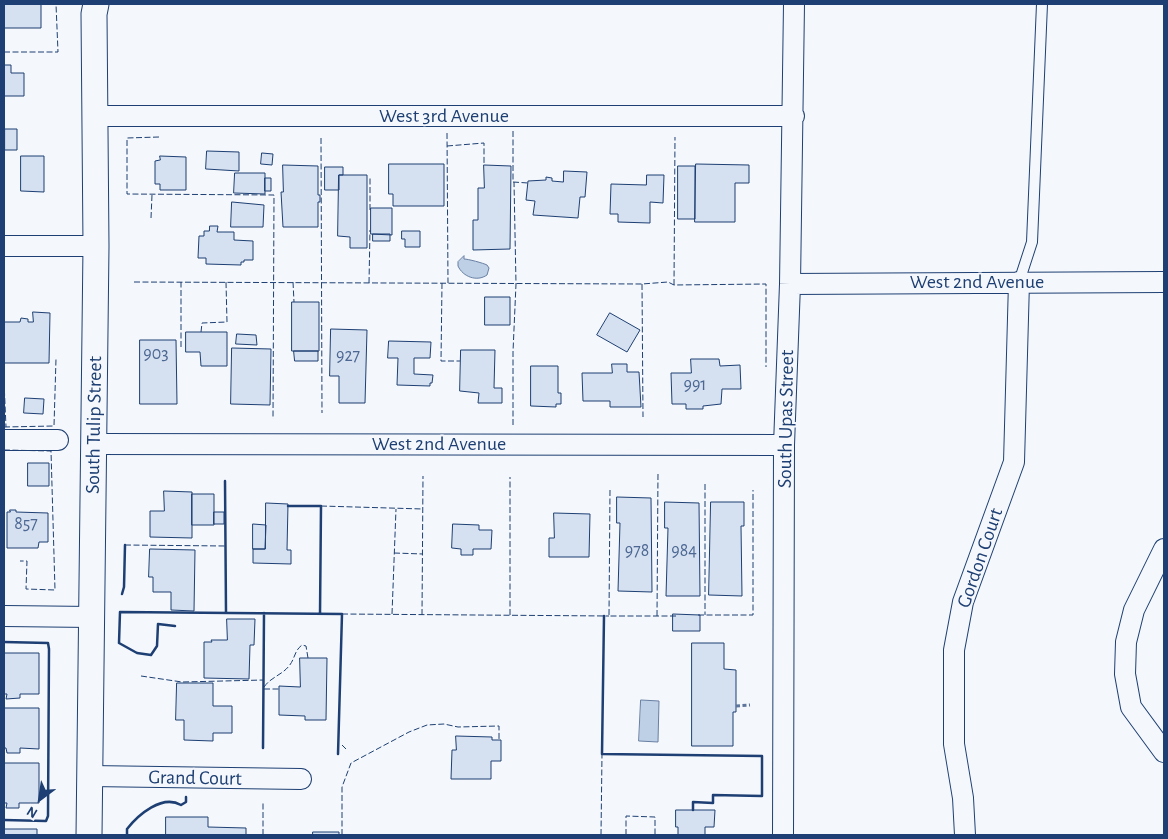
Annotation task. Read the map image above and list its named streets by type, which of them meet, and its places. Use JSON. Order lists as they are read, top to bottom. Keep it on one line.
{"streets":{"street":["West 3rd Avenue","West 2nd Avenue","South Upas Street","South Tulip Street","Gordon Court","Grand Court"]},"crossings":[["West 3rd Avenue","South Upas Street"],["West 3rd Avenue","South Tulip Street"],["West 2nd Avenue","South Upas Street"],["West 2nd Avenue","South Tulip Street"],["West 2nd Avenue","Gordon Court"],["South Tulip Street","Grand Court"]],"house_numbers":["903","927","991","857","978","984"],"north":"bottom left"}
